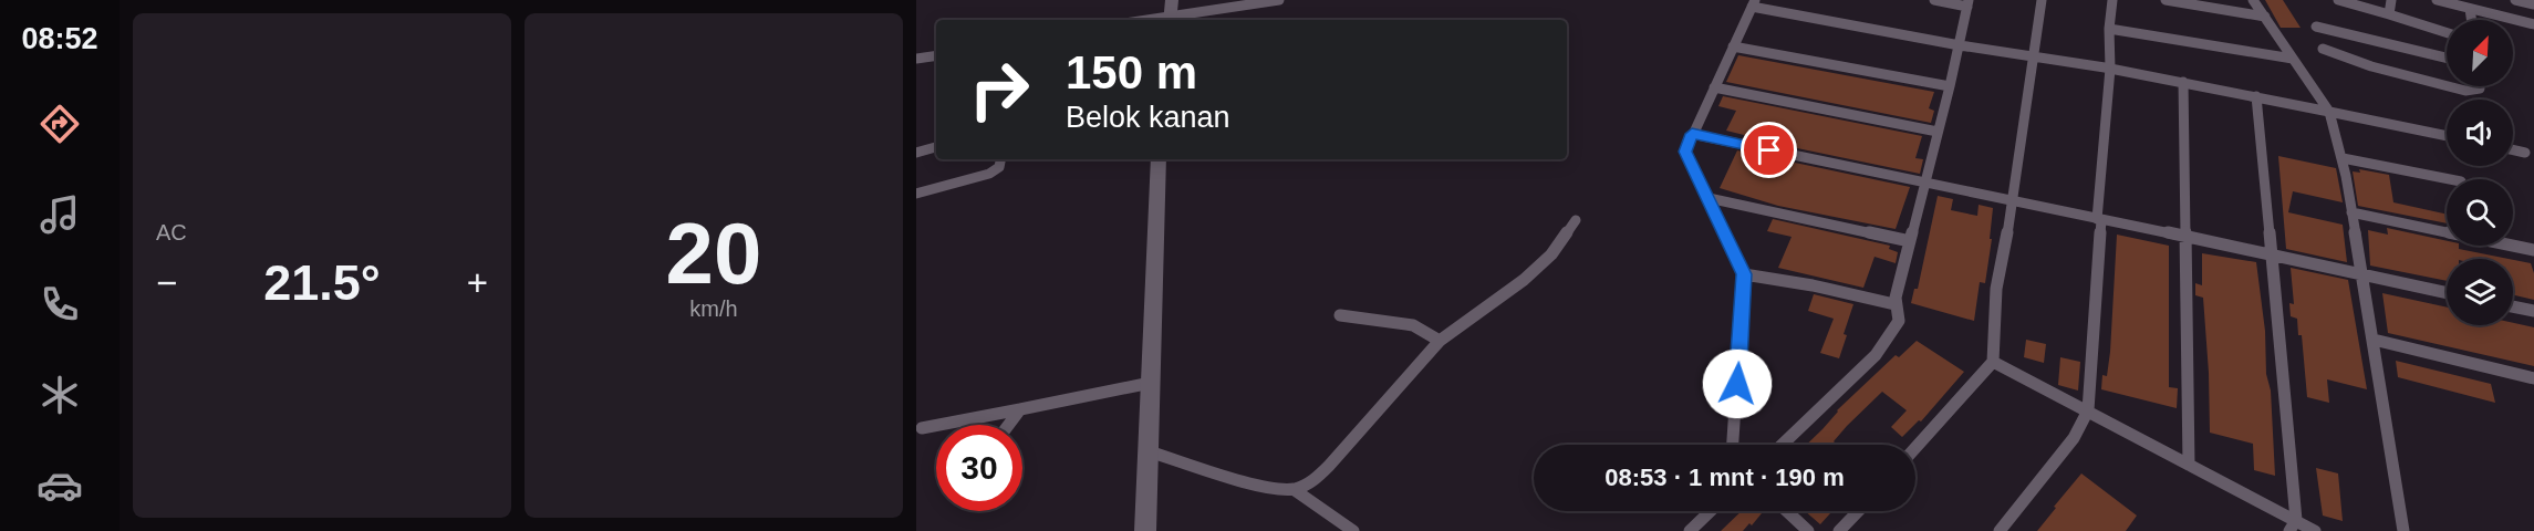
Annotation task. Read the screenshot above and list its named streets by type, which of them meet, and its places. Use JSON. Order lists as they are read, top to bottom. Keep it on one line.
{"north":"top right","page":{"tabs":"08:52","tile":["AC",["20","km/h"]],"turn":["150 m","Belok kanan"],"heat":["−","21.5°","+"],"limit":"30","trip":"08:53 · 1 mnt · 190 m"}}
